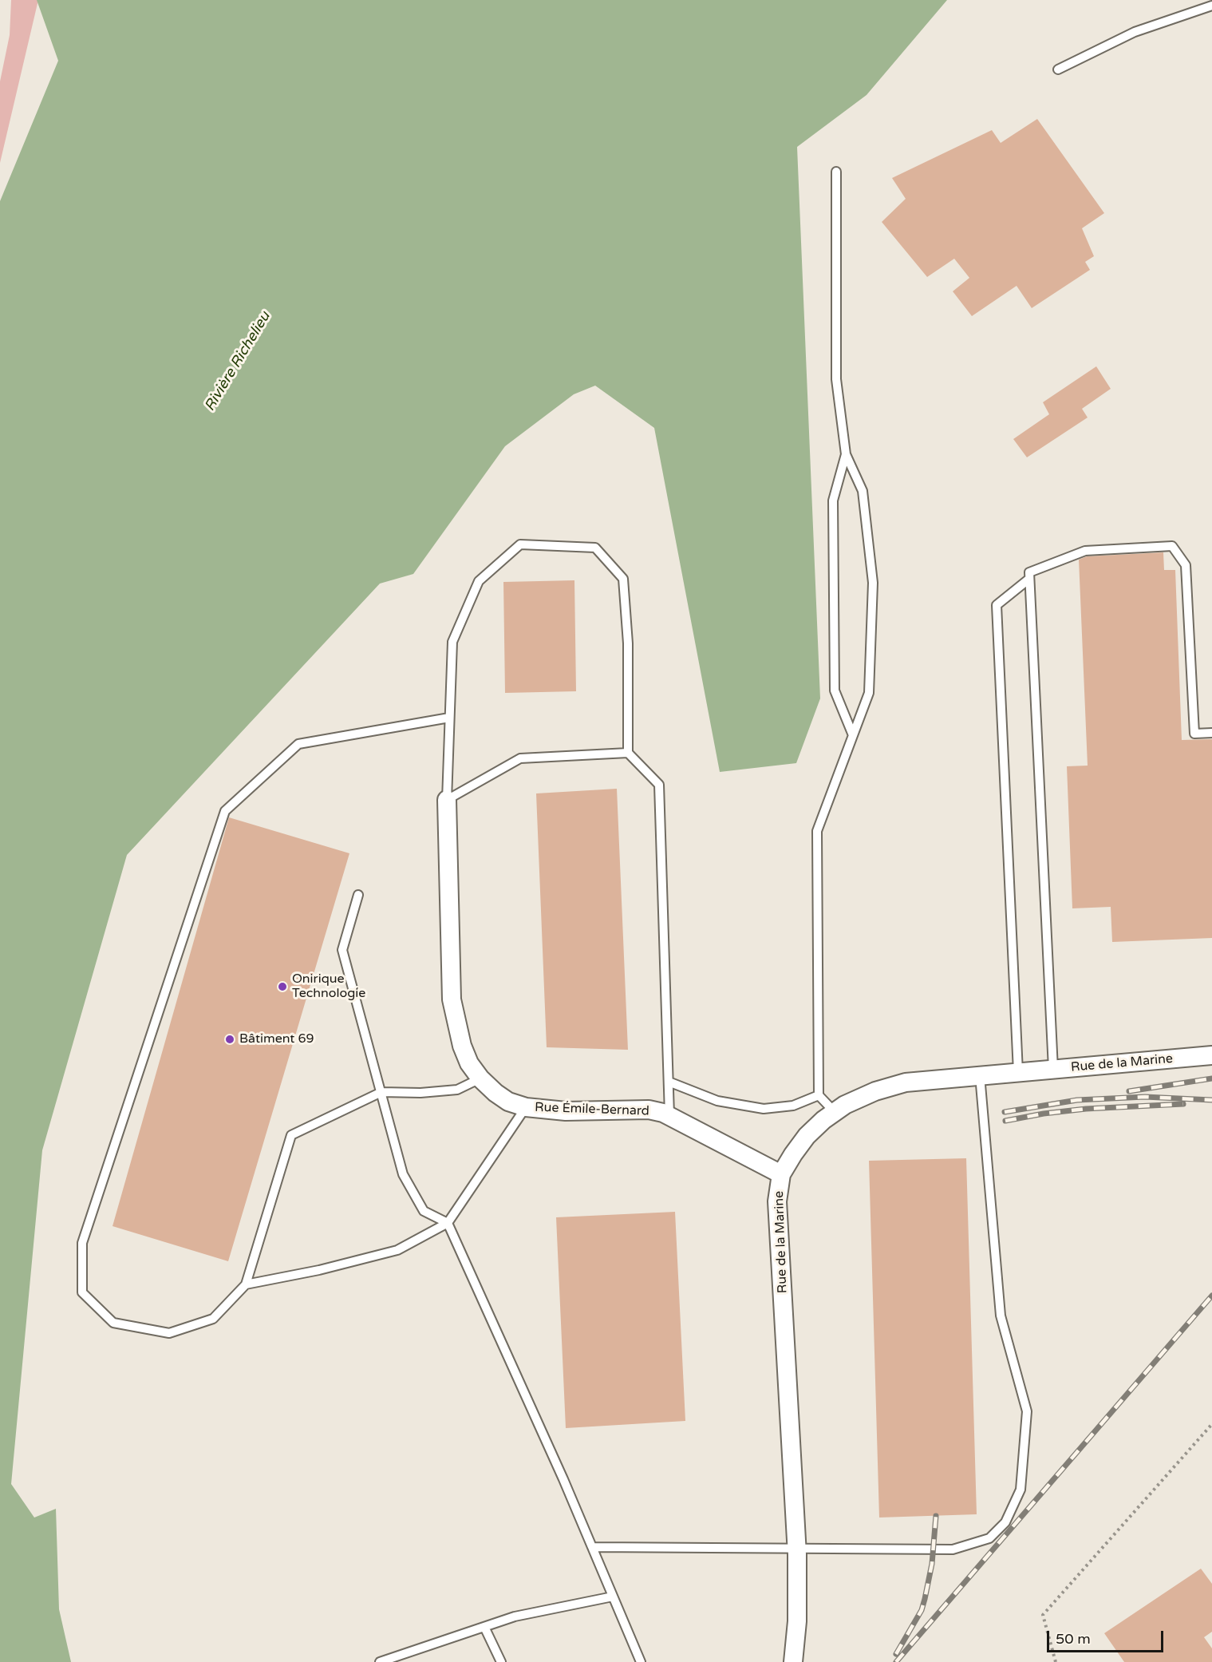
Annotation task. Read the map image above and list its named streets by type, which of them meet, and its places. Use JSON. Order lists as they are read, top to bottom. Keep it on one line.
{"streets":{"street":["Rue de la Marine","Rue Émile-Bernard"]},"crossings":[["Rue de la Marine","Rue Émile-Bernard"]],"water":["Rivière Richelieu"],"places":["Onirique Technologie","Bâtiment 69"],"scale_bar":"50 m"}
